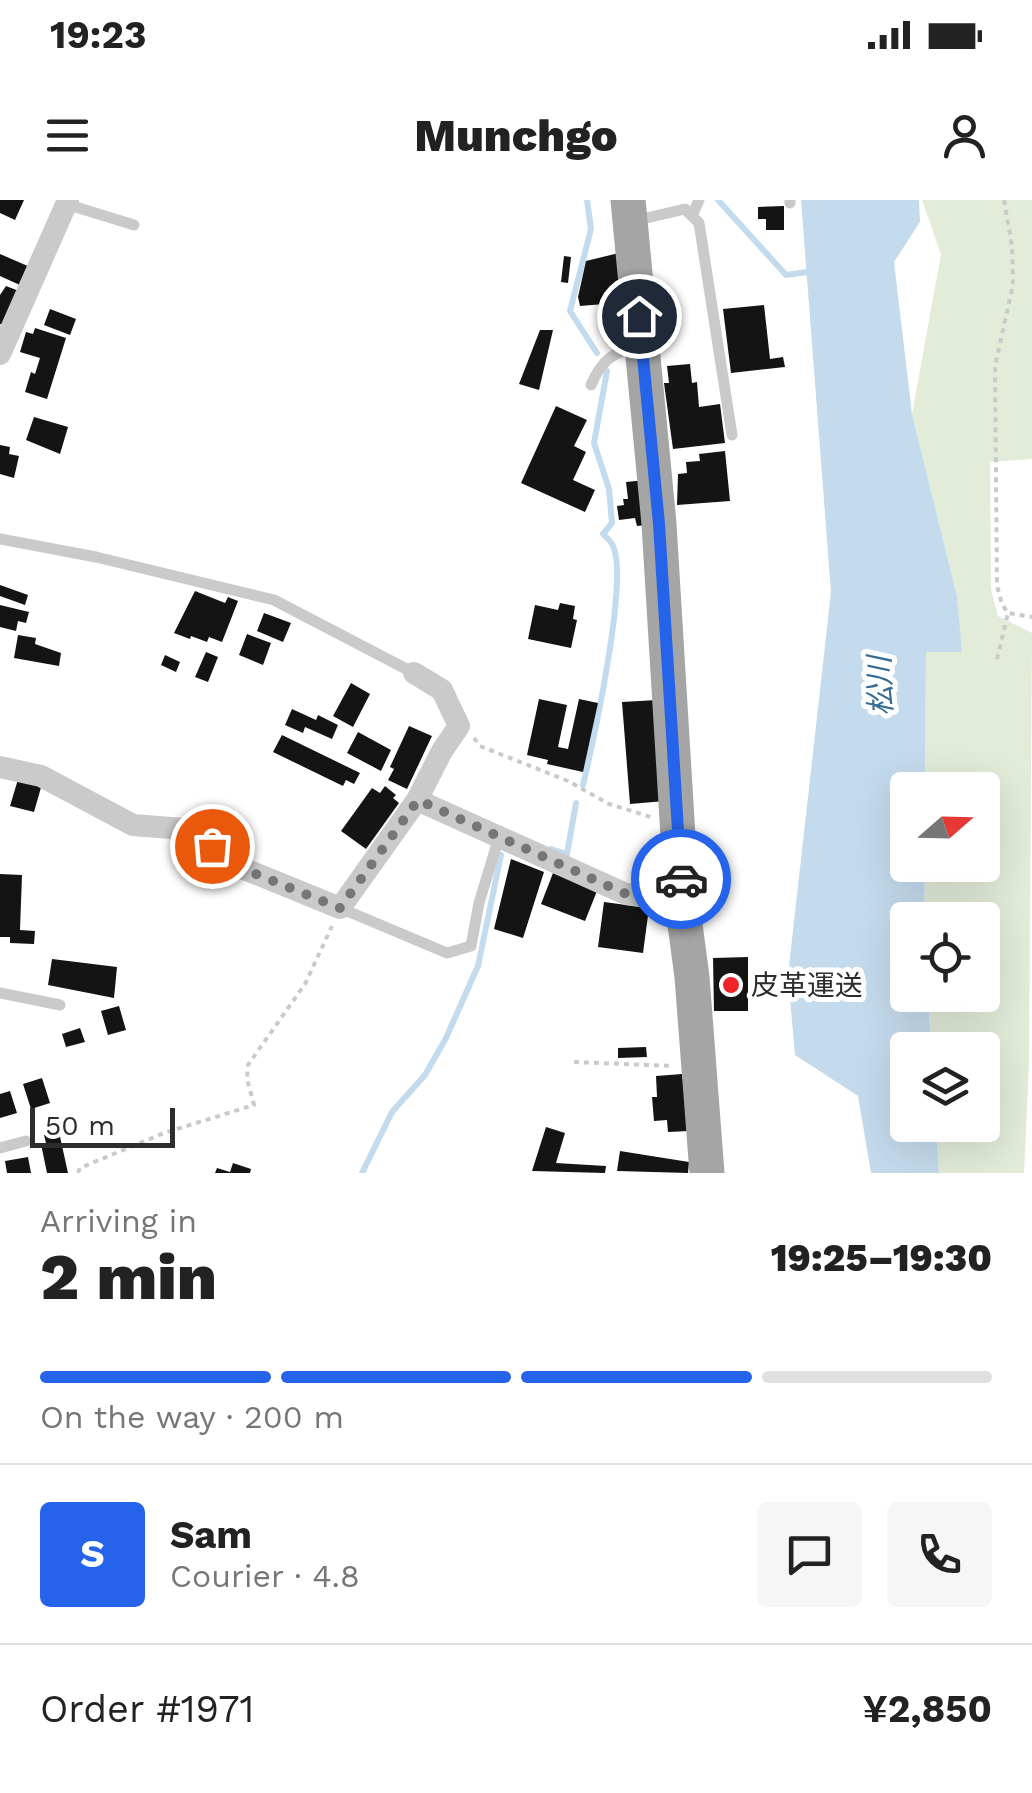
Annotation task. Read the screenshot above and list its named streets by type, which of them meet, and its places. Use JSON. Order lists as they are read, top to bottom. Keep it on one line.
{"water":["松川"],"places":["皮革運送"],"scale_bar":"50 m","north":"right","page":{"status":"19:23","header":"Munchgo","scale":"50 m","heading":["2 min","Arriving in","19:25–19:30"],"panel":["Sam","Courier · 4.8","Order #1971","¥2,850"],"bar":"On the way · 200 m","round":"S"}}
